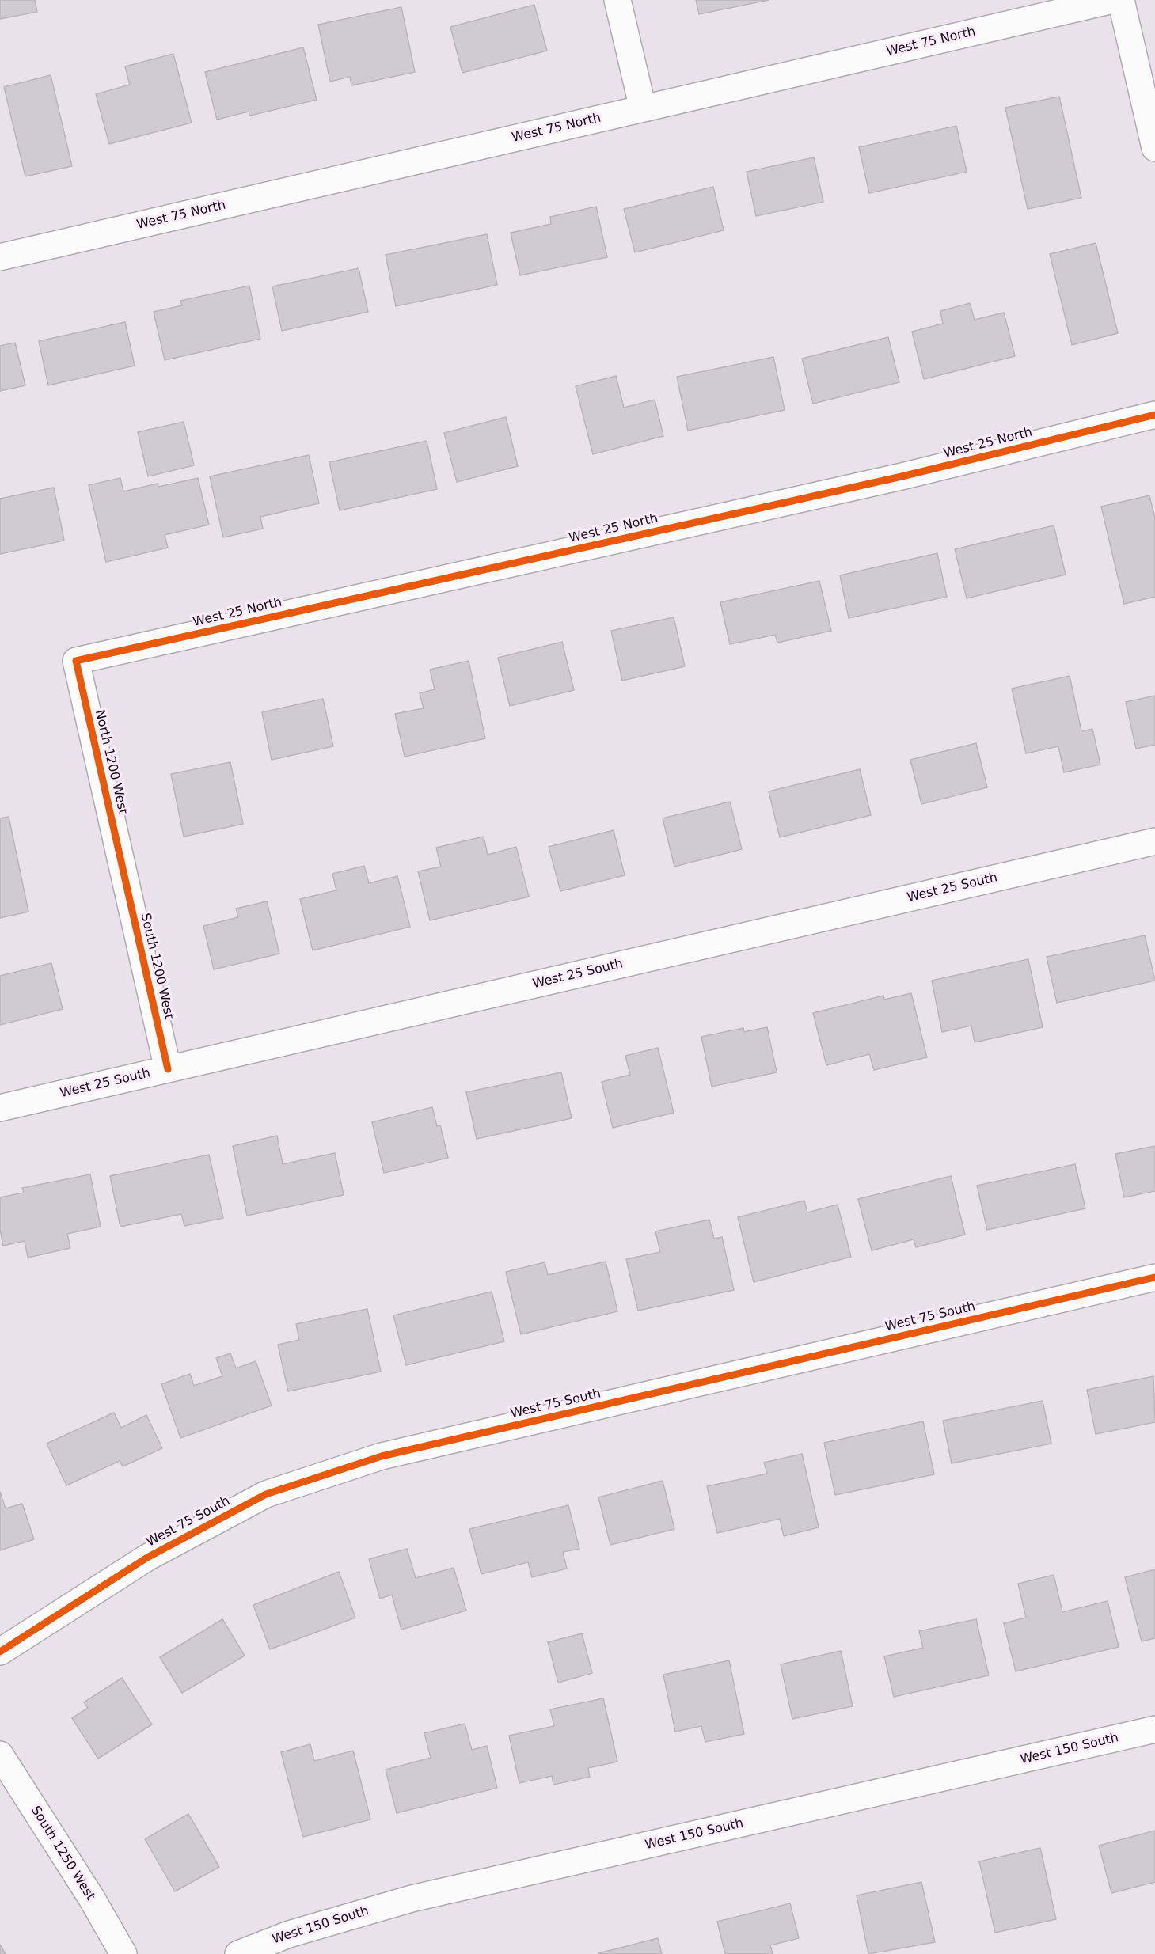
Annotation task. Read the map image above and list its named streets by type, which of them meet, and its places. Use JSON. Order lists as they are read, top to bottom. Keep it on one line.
{"streets":{"street":["West 75 North","West 25 North","North 1200 West","West 25 South","South 1200 West","West 75 South","West 150 South","South 1250 West"]},"crossings":[["West 25 North","North 1200 West"],["North 1200 West","South 1200 West"],["West 25 South","South 1200 West"]]}
